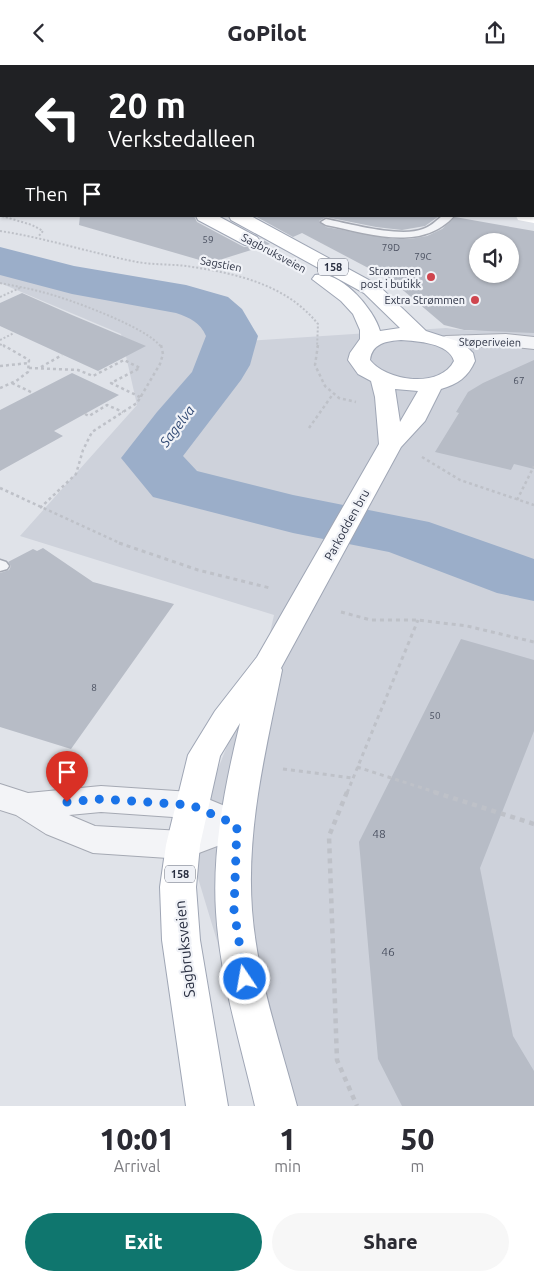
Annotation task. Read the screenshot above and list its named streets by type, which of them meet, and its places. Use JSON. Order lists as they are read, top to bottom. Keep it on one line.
{"streets":{"main road":["Sagbruksveien","158","Parkodden bru"],"street":["Støperiveien"],"path":["Sagstien"]},"crossings":[["Sagbruksveien","158"],["Sagbruksveien","Parkodden bru"],["158","Støperiveien"],["158","Parkodden bru"]],"water":["Sagelva"],"places":["Strømmen post i butikk","Extra Strømmen"],"house_numbers":["59","79D","79C","67","8","50","48","46"],"page":{"header":"GoPilot","turn":["20 m","Verkstedalleen"],"then":"Then","eta":["10:01","Arrival","1","min","50","m"],"buttons":["Exit","Share"]}}
